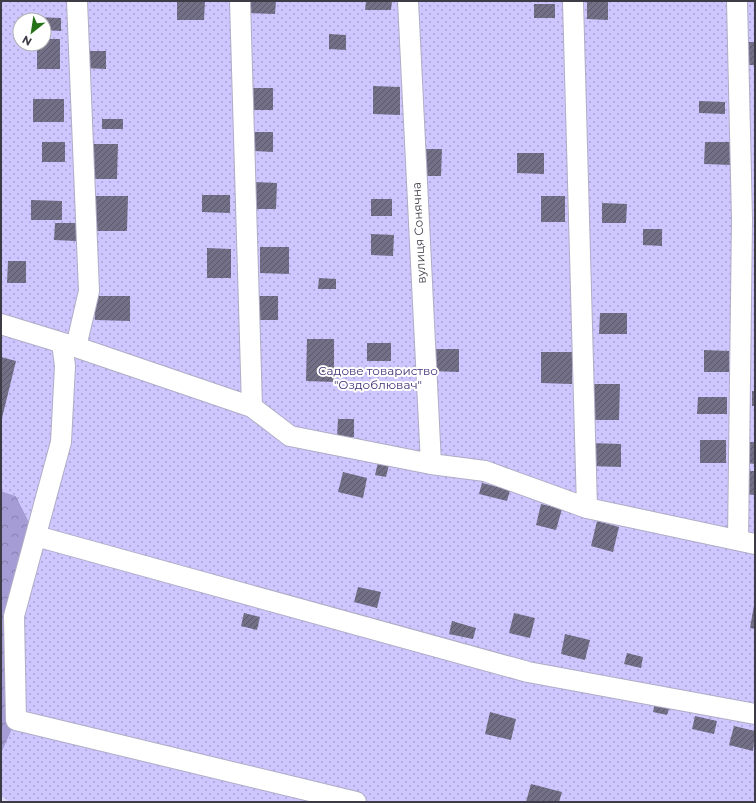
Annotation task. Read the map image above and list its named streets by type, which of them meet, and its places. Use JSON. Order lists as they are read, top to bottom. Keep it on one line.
{"streets":{"street":["вулиця Сонячна"]},"parks":["Садове товариство \"Оздоблювач\""],"north":"bottom left"}
